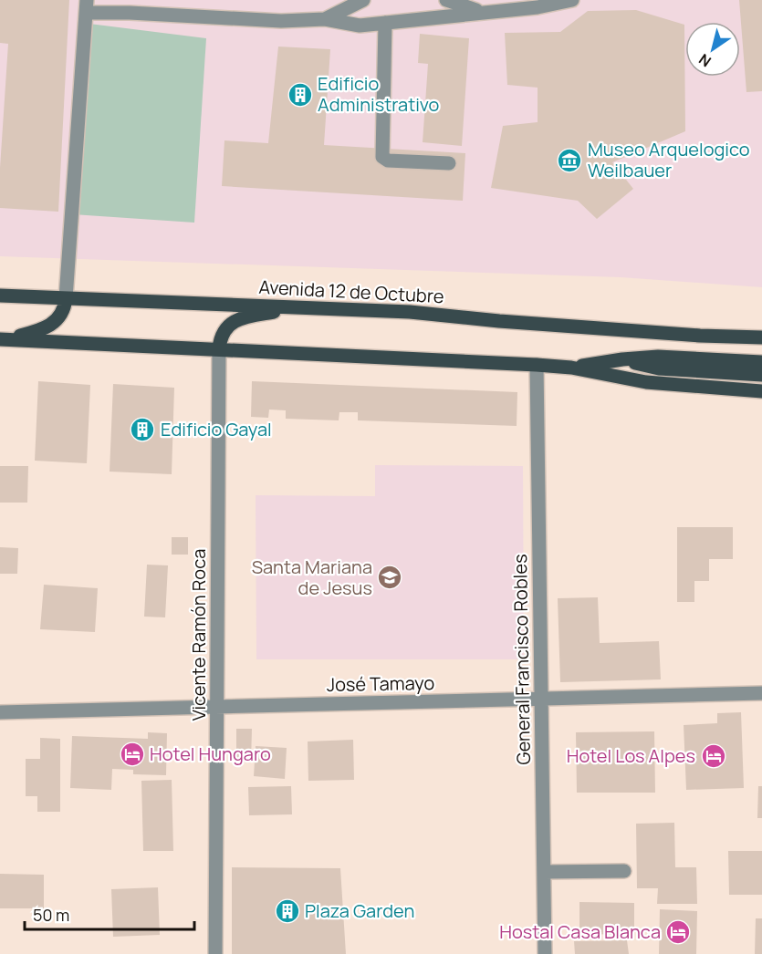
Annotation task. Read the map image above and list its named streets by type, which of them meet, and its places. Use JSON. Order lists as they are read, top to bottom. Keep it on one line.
{"streets":{"main road":["Avenida 12 de Octubre"],"street":["Vicente Ramón Roca","General Francisco Robles","José Tamayo"]},"crossings":[["Vicente Ramón Roca","José Tamayo"],["General Francisco Robles","José Tamayo"]],"places":{"building":["Edificio Administrativo","Edificio Gayal","Plaza Garden"],"museum":["Museo Arquelogico Weilbauer"],"school or university":["Santa Mariana de Jesus"],"hotel":["Hotel Hungaro","Hotel Los Alpes","Hostal Casa Blanca"]},"scale_bar":"50 m","north":"bottom left"}
